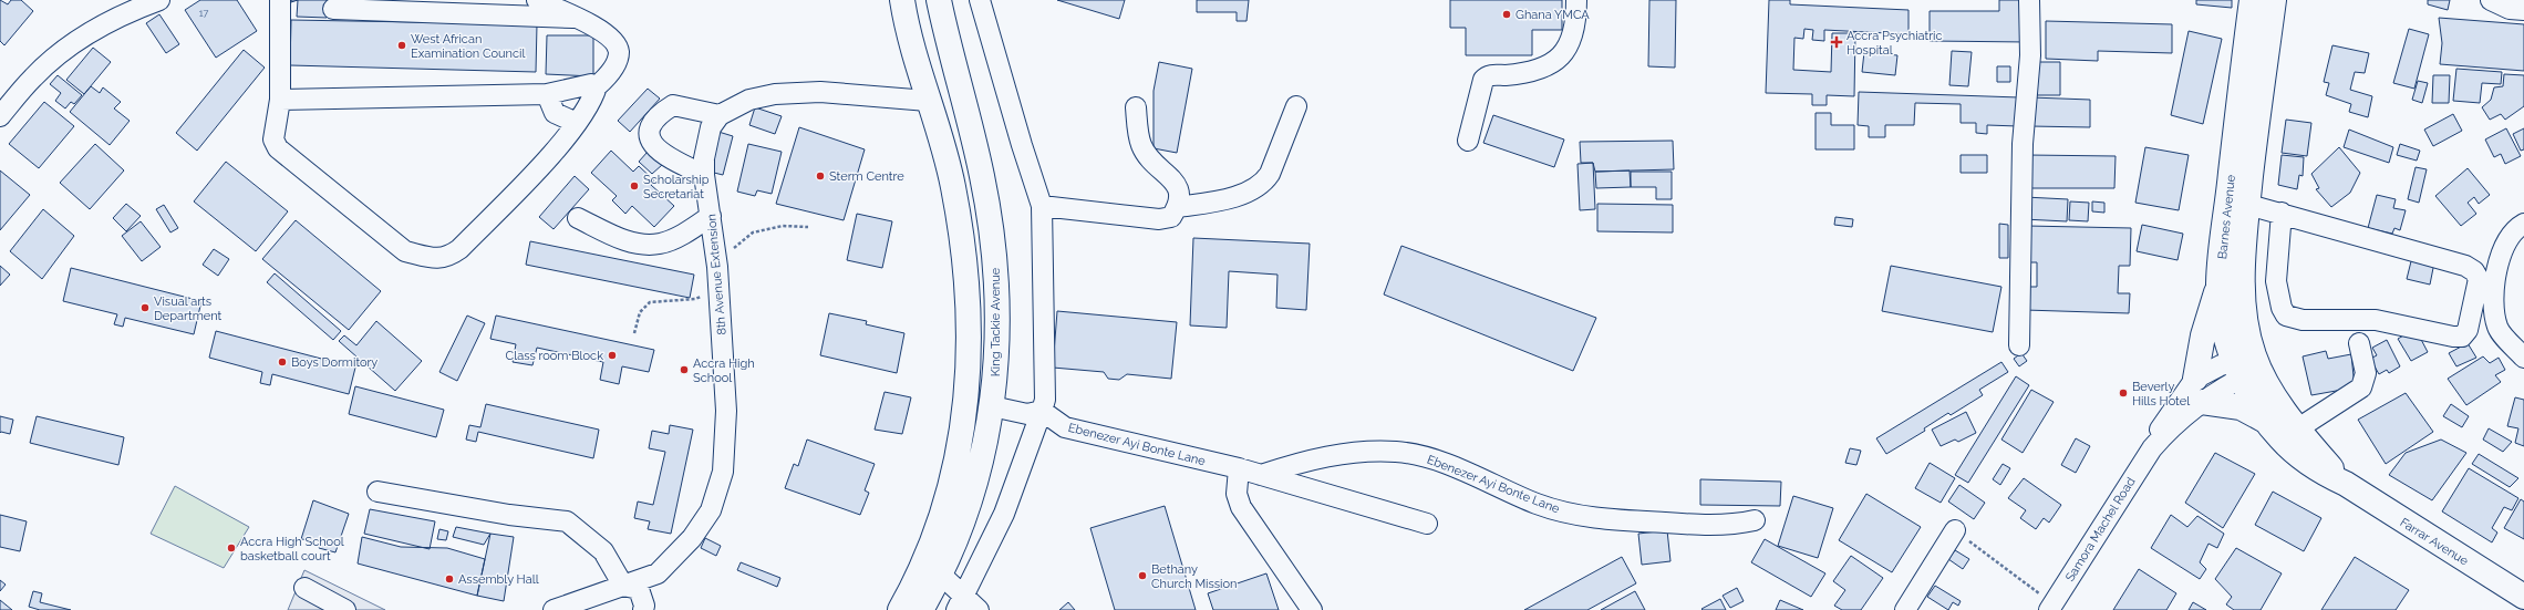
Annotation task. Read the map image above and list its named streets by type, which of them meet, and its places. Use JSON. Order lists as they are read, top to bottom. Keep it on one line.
{"streets":{"main road":["Barnes Avenue","King Tackie Avenue","Farrar Avenue"],"street":["8th Avenue Extension","Ebenezer Ayi Bonte Lane","Samora Machel Road"]},"crossings":[["Barnes Avenue","Samora Machel Road"],["Barnes Avenue","Farrar Avenue"],["Samora Machel Road","Farrar Avenue"]],"places":{"other":["Ghana YMCA","West African Examination Council","Sterm Centre","Scholarship Secretariat","Visual arts Department","Class room Block","Boys Dormitory","Accra High School","Beverly Hills Hotel","Accra High School basketball court","Bethany Church Mission","Assembly Hall"],"health":["Accra Psychiatric Hospital"]},"house_numbers":["17"]}
